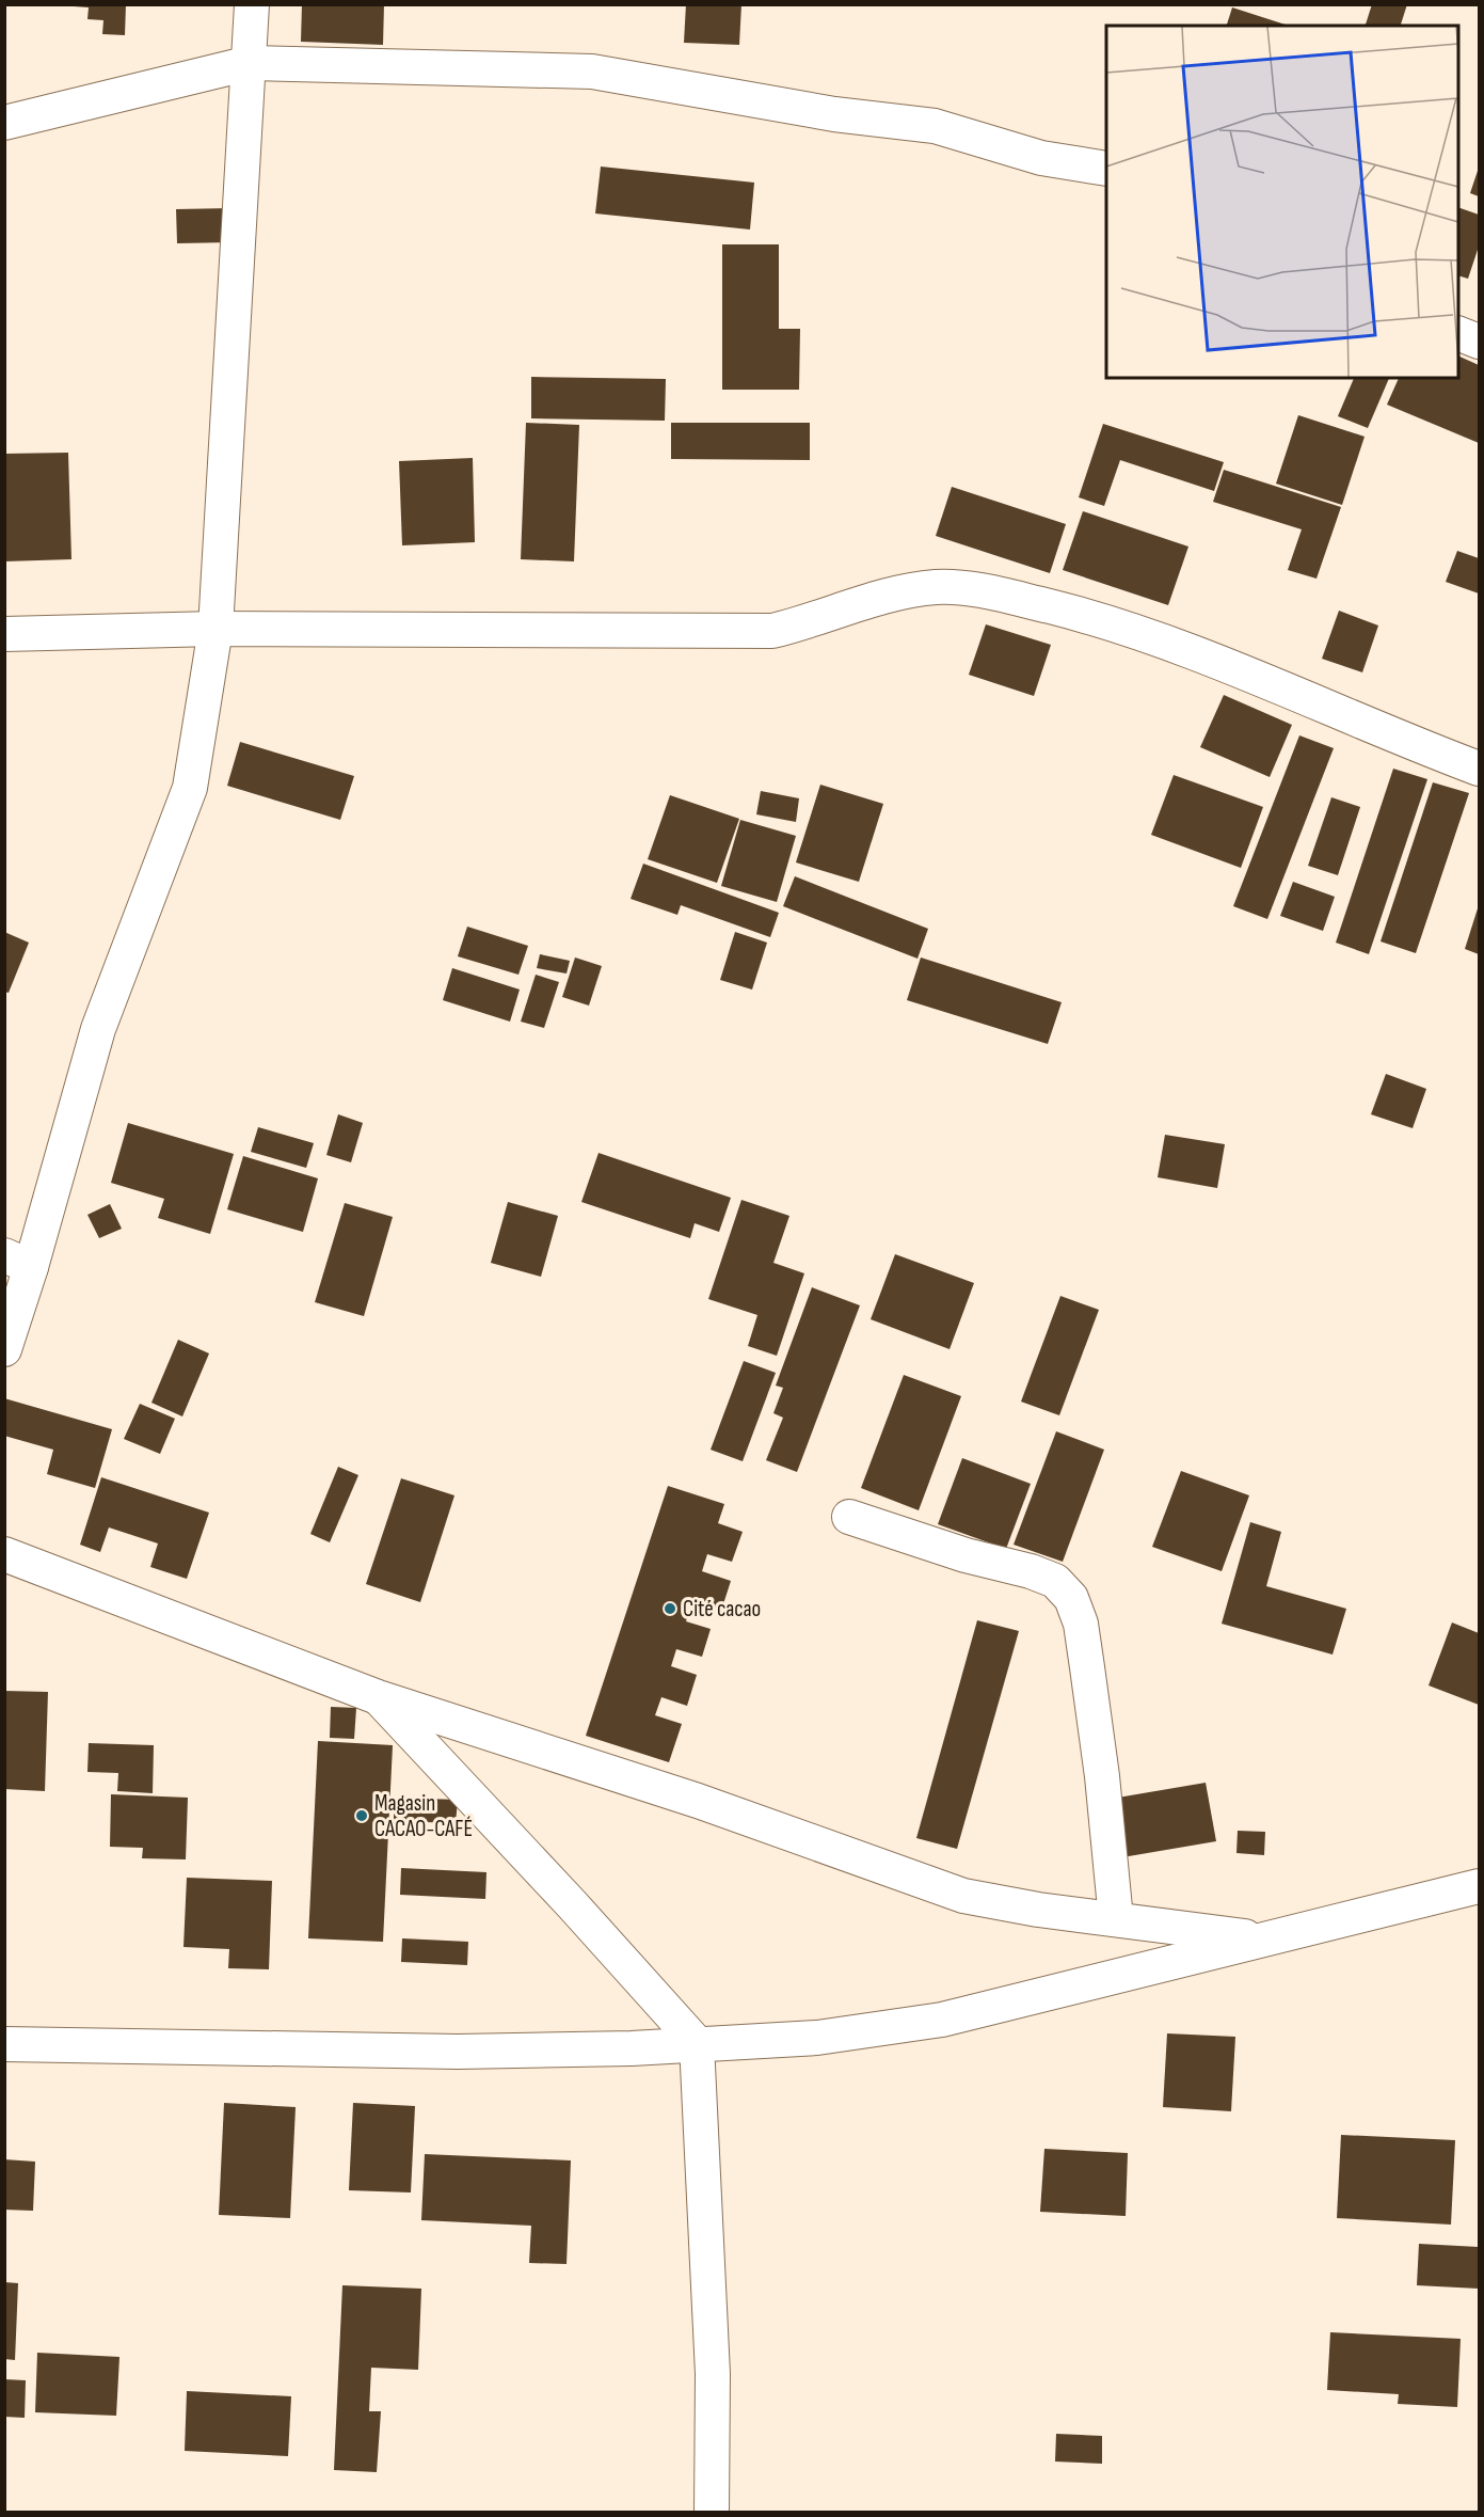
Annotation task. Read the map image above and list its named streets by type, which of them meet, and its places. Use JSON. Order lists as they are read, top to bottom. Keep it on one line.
{"places":["Cité cacao","Magasin CACAO-CAFÉ"]}
